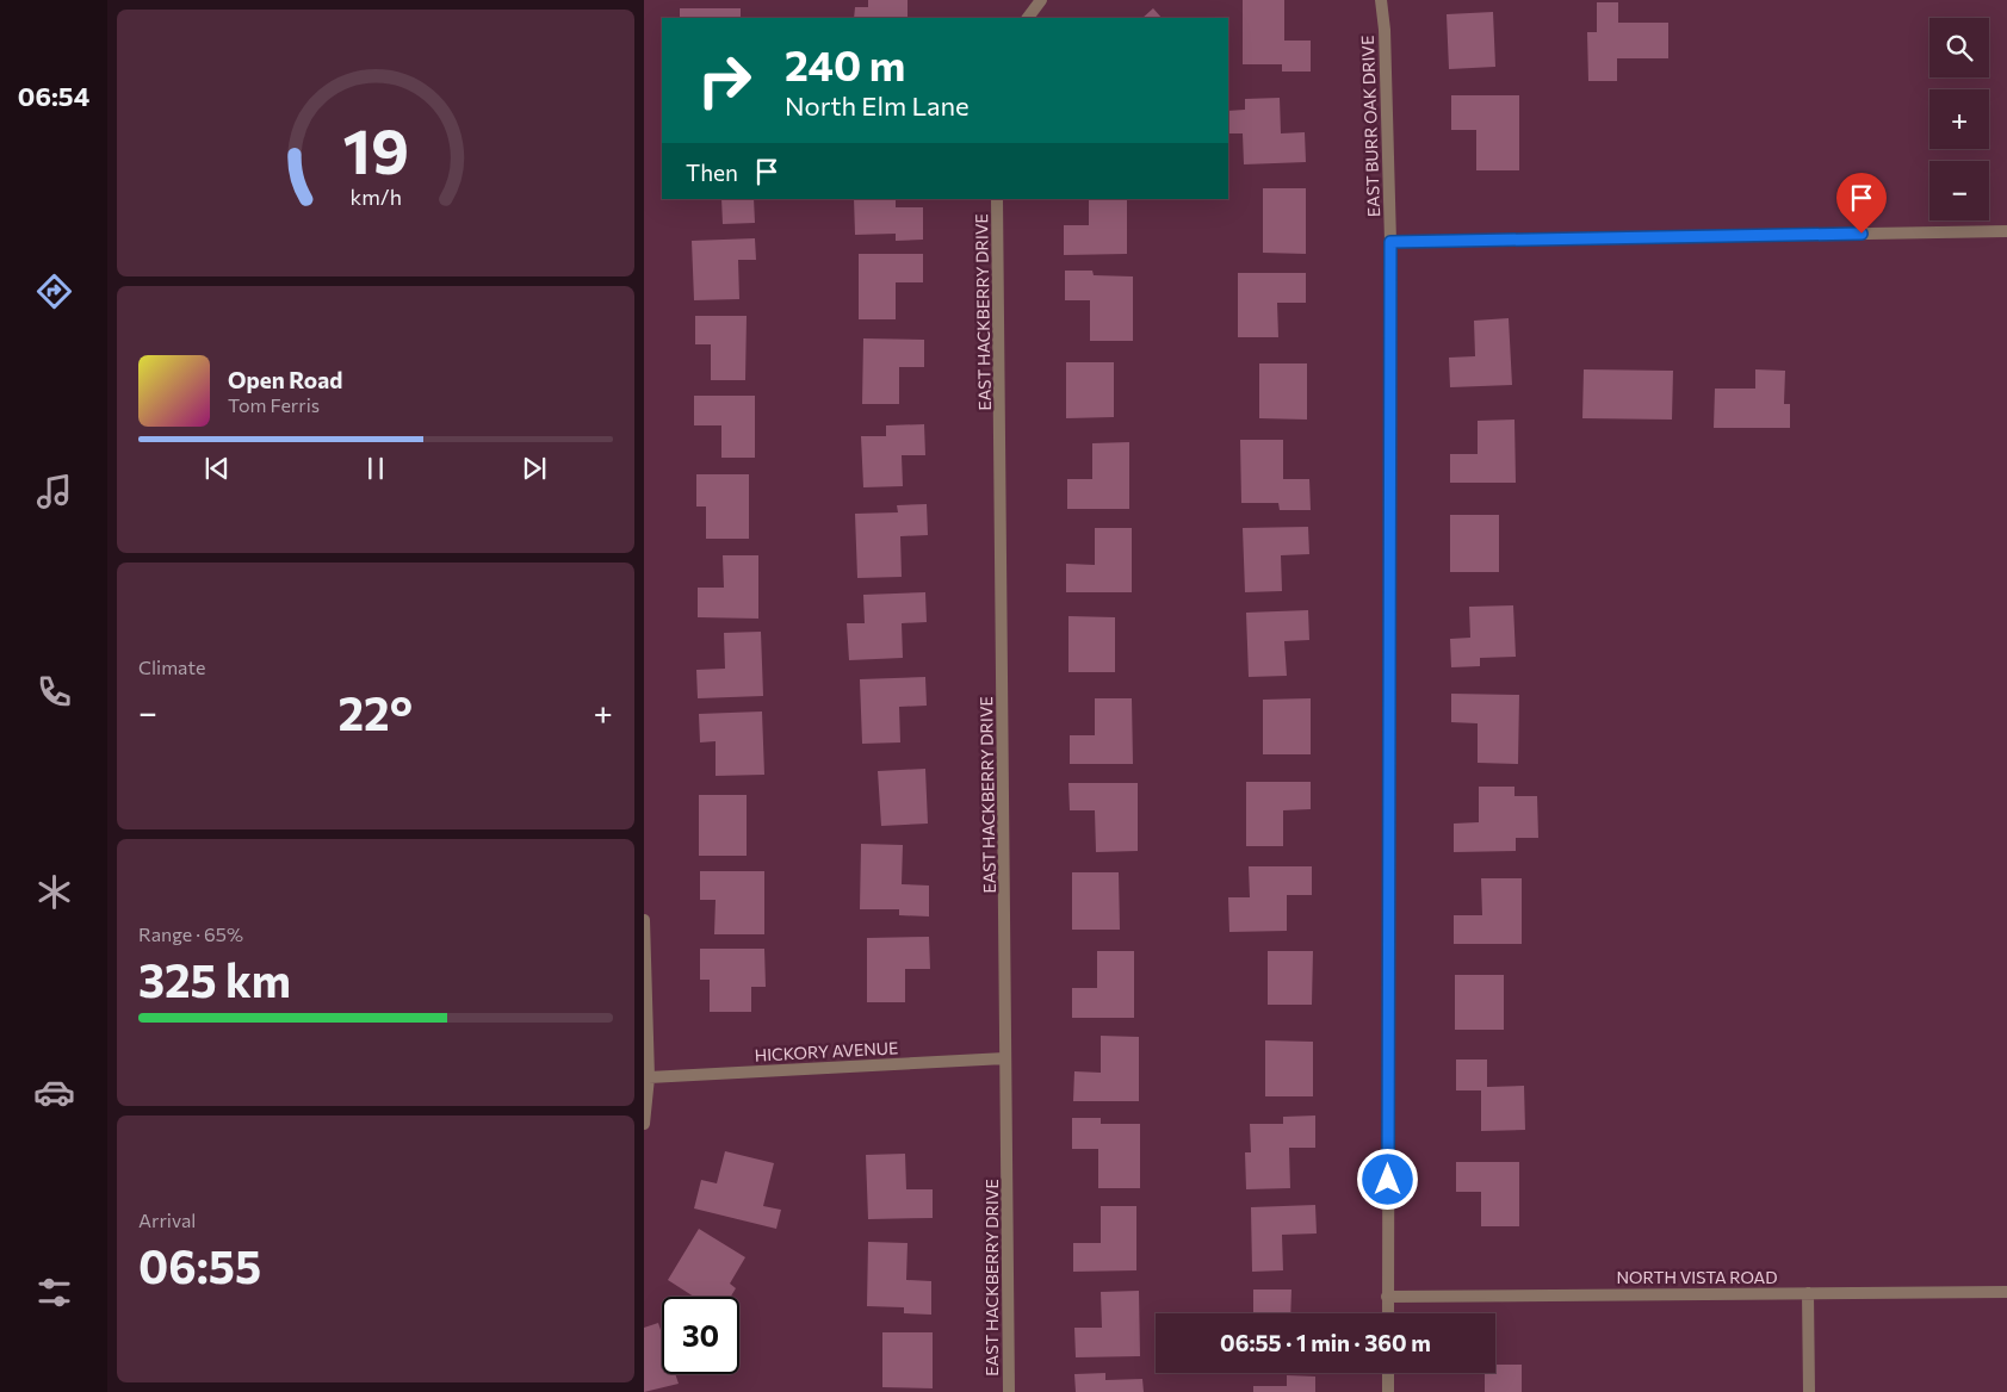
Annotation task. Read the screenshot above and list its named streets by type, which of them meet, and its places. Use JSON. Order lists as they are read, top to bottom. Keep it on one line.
{"streets":{"street":["EAST BURR OAK DRIVE","EAST HACKBERRY DRIVE","HICKORY AVENUE","NORTH VISTA ROAD"]},"crossings":[["EAST BURR OAK DRIVE","NORTH VISTA ROAD"],["EAST HACKBERRY DRIVE","HICKORY AVENUE"]],"page":{"tabs":"06:54","map_buttons":["+","−"],"turn":["240 m","North Elm Lane"],"then":"Then","song":["Open Road","Tom Ferris"],"tile":["Climate",["Range · 65%","325 km"],["Arrival","06:55"]],"heat":["−","22°","+"],"limit":"30","trip":"06:55 · 1 min · 360 m","gauge":["19","km/h"]}}
